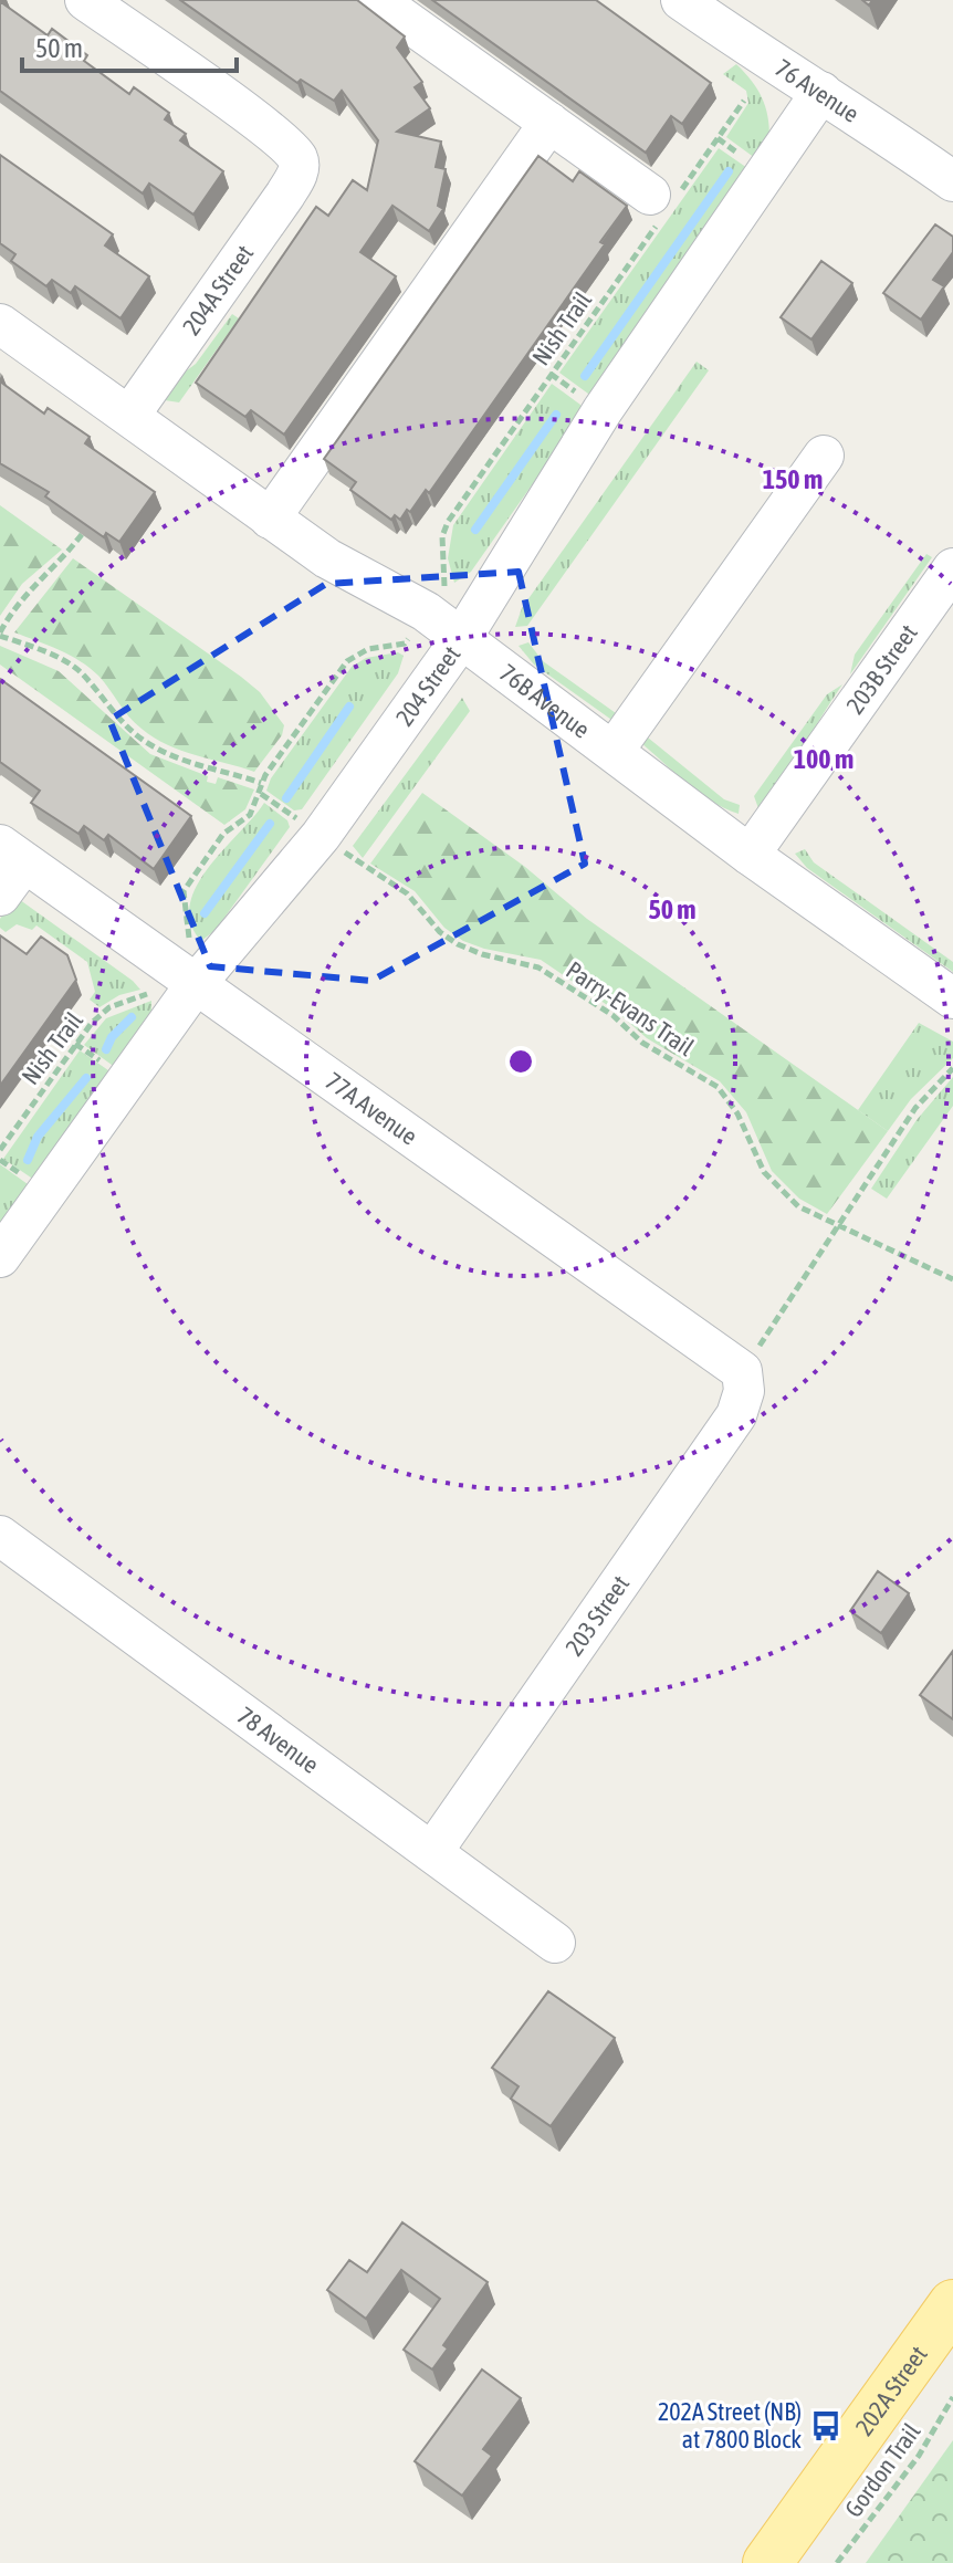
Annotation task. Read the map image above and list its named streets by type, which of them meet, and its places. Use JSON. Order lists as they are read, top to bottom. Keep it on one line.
{"streets":{"main road":["202A Street"],"street":["76 Avenue","204A Street","203B Street","204 Street","76B Avenue","77A Avenue","203 Street","78 Avenue"],"path":["Nish Trail","Parry-Evans Trail","Gordon Trail"]},"crossings":[["76 Avenue","204 Street"],["204A Street","76B Avenue"],["203B Street","76B Avenue"],["204 Street","76B Avenue"],["204 Street","77A Avenue"],["77A Avenue","203 Street"],["203 Street","78 Avenue"]],"places":{"bus stop":["202A Street (NB) at 7800 Block"]},"scale_bar":"50 m","rings":["150 m","100 m","50 m"]}
